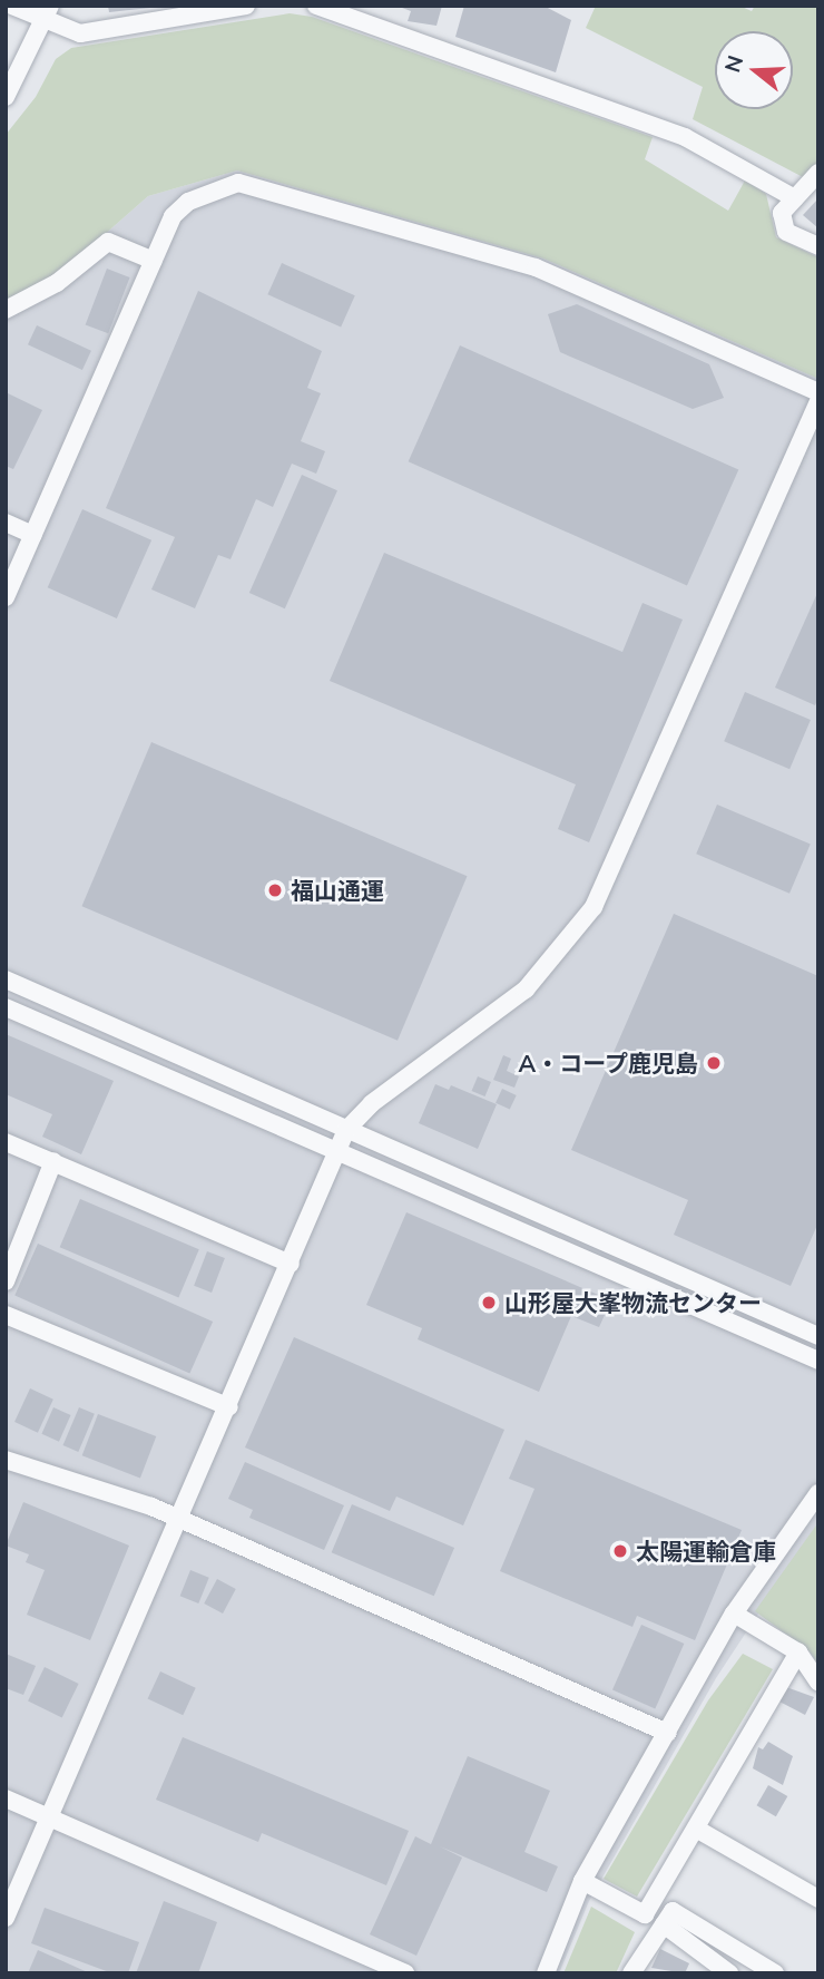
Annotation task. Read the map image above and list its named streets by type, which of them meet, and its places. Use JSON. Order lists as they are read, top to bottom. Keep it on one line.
{"places":["福山通運","A・コープ鹿児島","山形屋大峯物流センター","太陽運輸倉庫"],"north":"left"}
